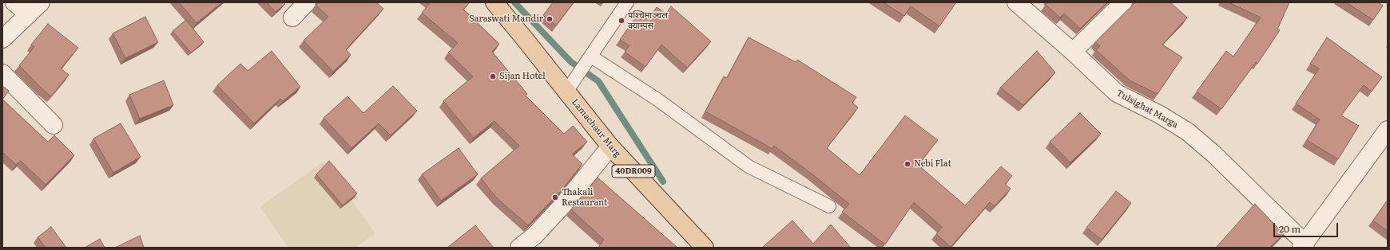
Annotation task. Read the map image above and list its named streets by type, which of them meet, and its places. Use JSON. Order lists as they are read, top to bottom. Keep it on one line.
{"streets":{"main road":["Lamachaur Marg","40DR009"],"street":["Tulsighat Marga"]},"places":["Saraswati Mandir","पश्‍चिमाञ्‍चल क्याम्पस","Sijan Hotel","Nebi Flat","Thakali Restaurant"],"scale_bar":"20 m"}
